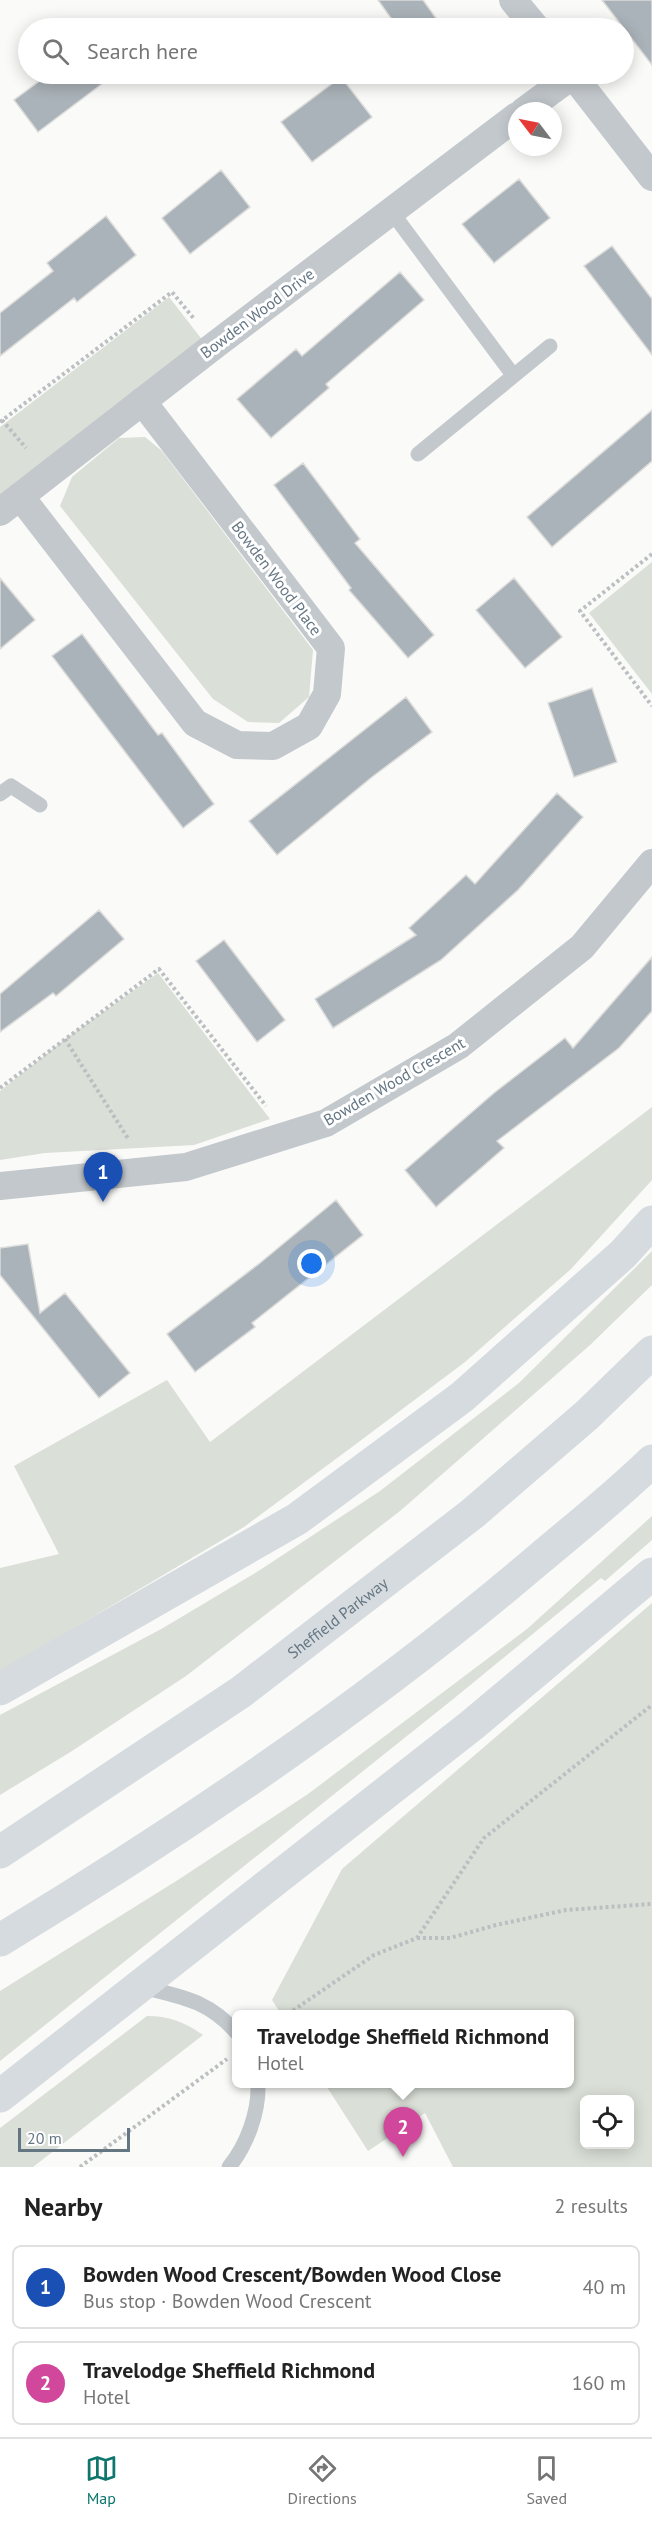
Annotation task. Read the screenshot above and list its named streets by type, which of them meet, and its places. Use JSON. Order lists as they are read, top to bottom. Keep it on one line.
{"streets":{"highway":["Sheffield Parkway"],"street":["Bowden Wood Drive","Bowden Wood Place","Bowden Wood Crescent"]},"crossings":[["Bowden Wood Drive","Bowden Wood Place"]],"scale_bar":"20 m","north":"top left","page":{"search":"Search here","pins":["1","2"],"popup":["Travelodge Sheffield Richmond","Hotel"],"scale":"20 m","heading":["Nearby","2 results"],"list":[{"mark":"1","name":"Bowden Wood Crescent/Bowden Wood Close","note":"Bus stop · Bowden Wood Crescent","value":"40 m"},{"mark":"2","name":"Travelodge Sheffield Richmond","note":"Hotel","value":"160 m"}],"nav":["Map","Directions","Saved"]}}
